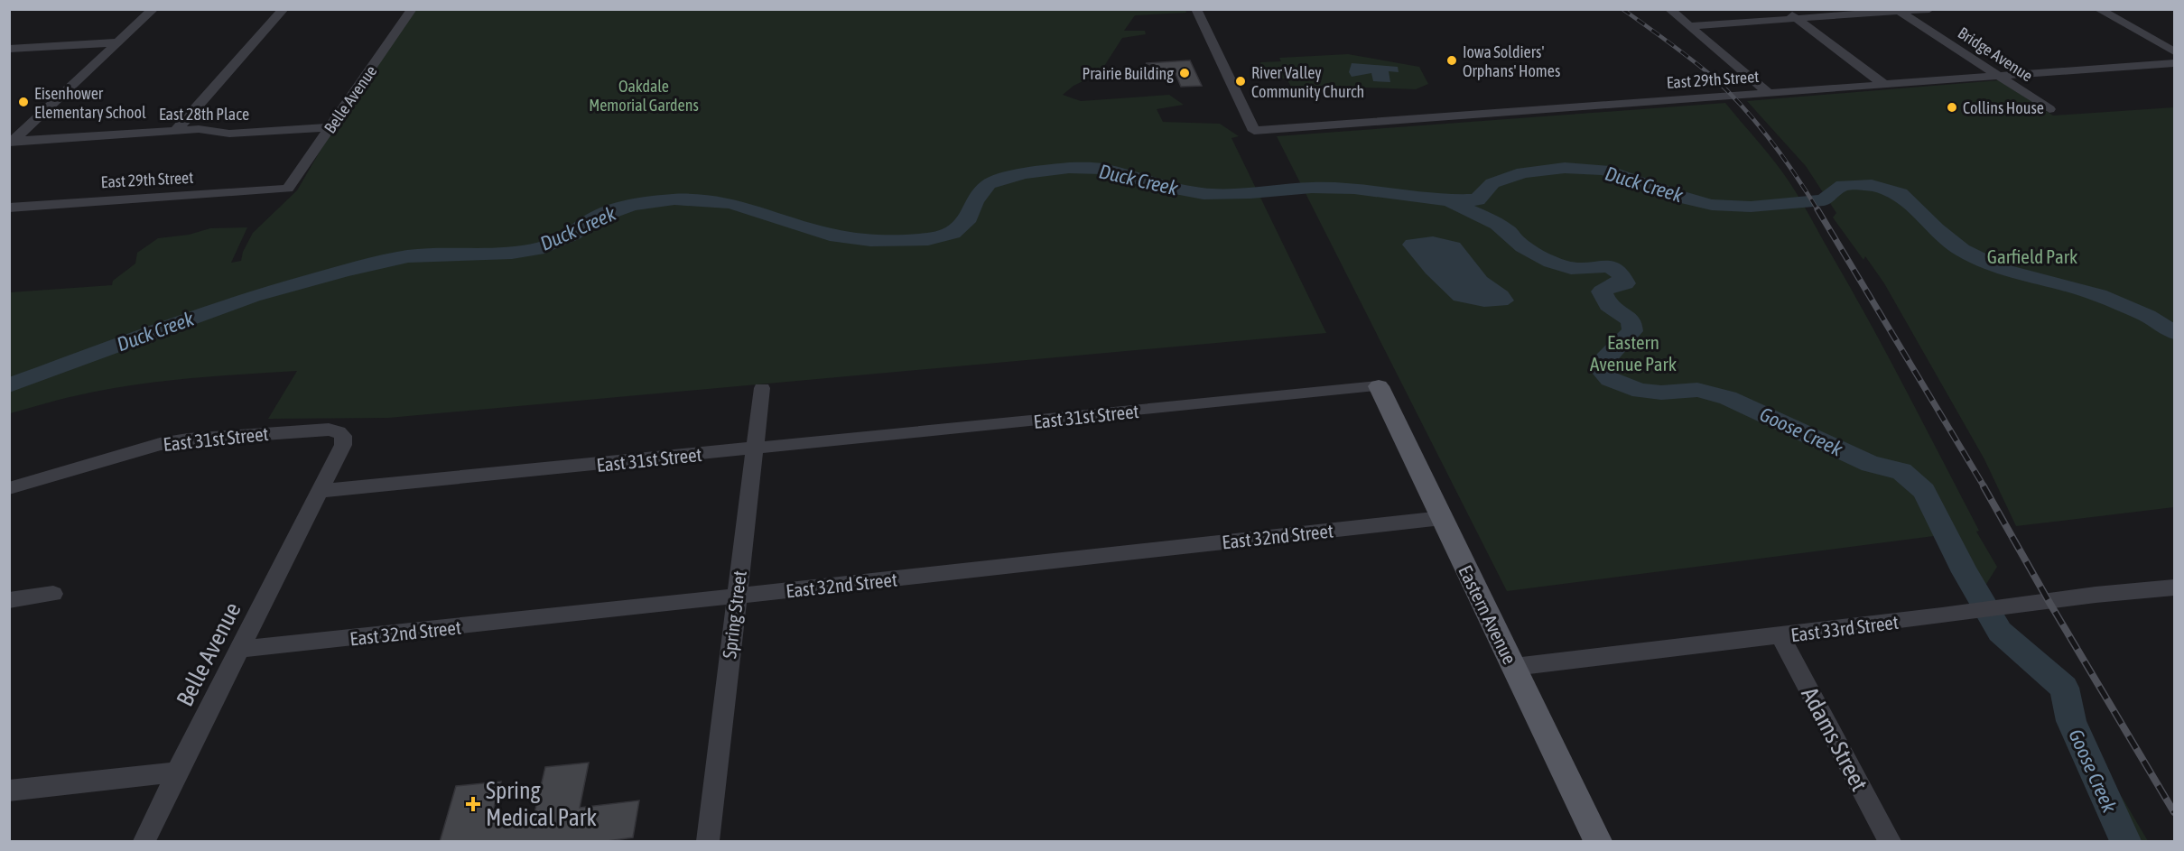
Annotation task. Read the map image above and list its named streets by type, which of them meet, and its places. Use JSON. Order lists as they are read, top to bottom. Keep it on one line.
{"streets":{"main road":["Eastern Avenue"],"street":["Bridge Avenue","East 29th Street","Belle Avenue","East 28th Place","East 31st Street","East 32nd Street","Spring Street","East 33rd Street","Adams Street"]},"crossings":[["Bridge Avenue","East 29th Street"],["East 29th Street","Belle Avenue"],["Belle Avenue","East 28th Place"],["Belle Avenue","East 31st Street"],["Belle Avenue","East 32nd Street"],["East 31st Street","Spring Street"],["East 31st Street","Eastern Avenue"],["East 32nd Street","Spring Street"],["East 32nd Street","Eastern Avenue"],["Eastern Avenue","East 33rd Street"],["East 33rd Street","Adams Street"]],"water":["Duck Creek","Goose Creek"],"parks":["Oakdale Memorial Gardens","Garfield Park","Eastern Avenue Park"],"places":{"other":["Iowa Soldiers' Orphans' Homes","Prairie Building","River Valley Community Church","Eisenhower Elementary School","Collins House"],"health":["Spring Medical Park"]}}
